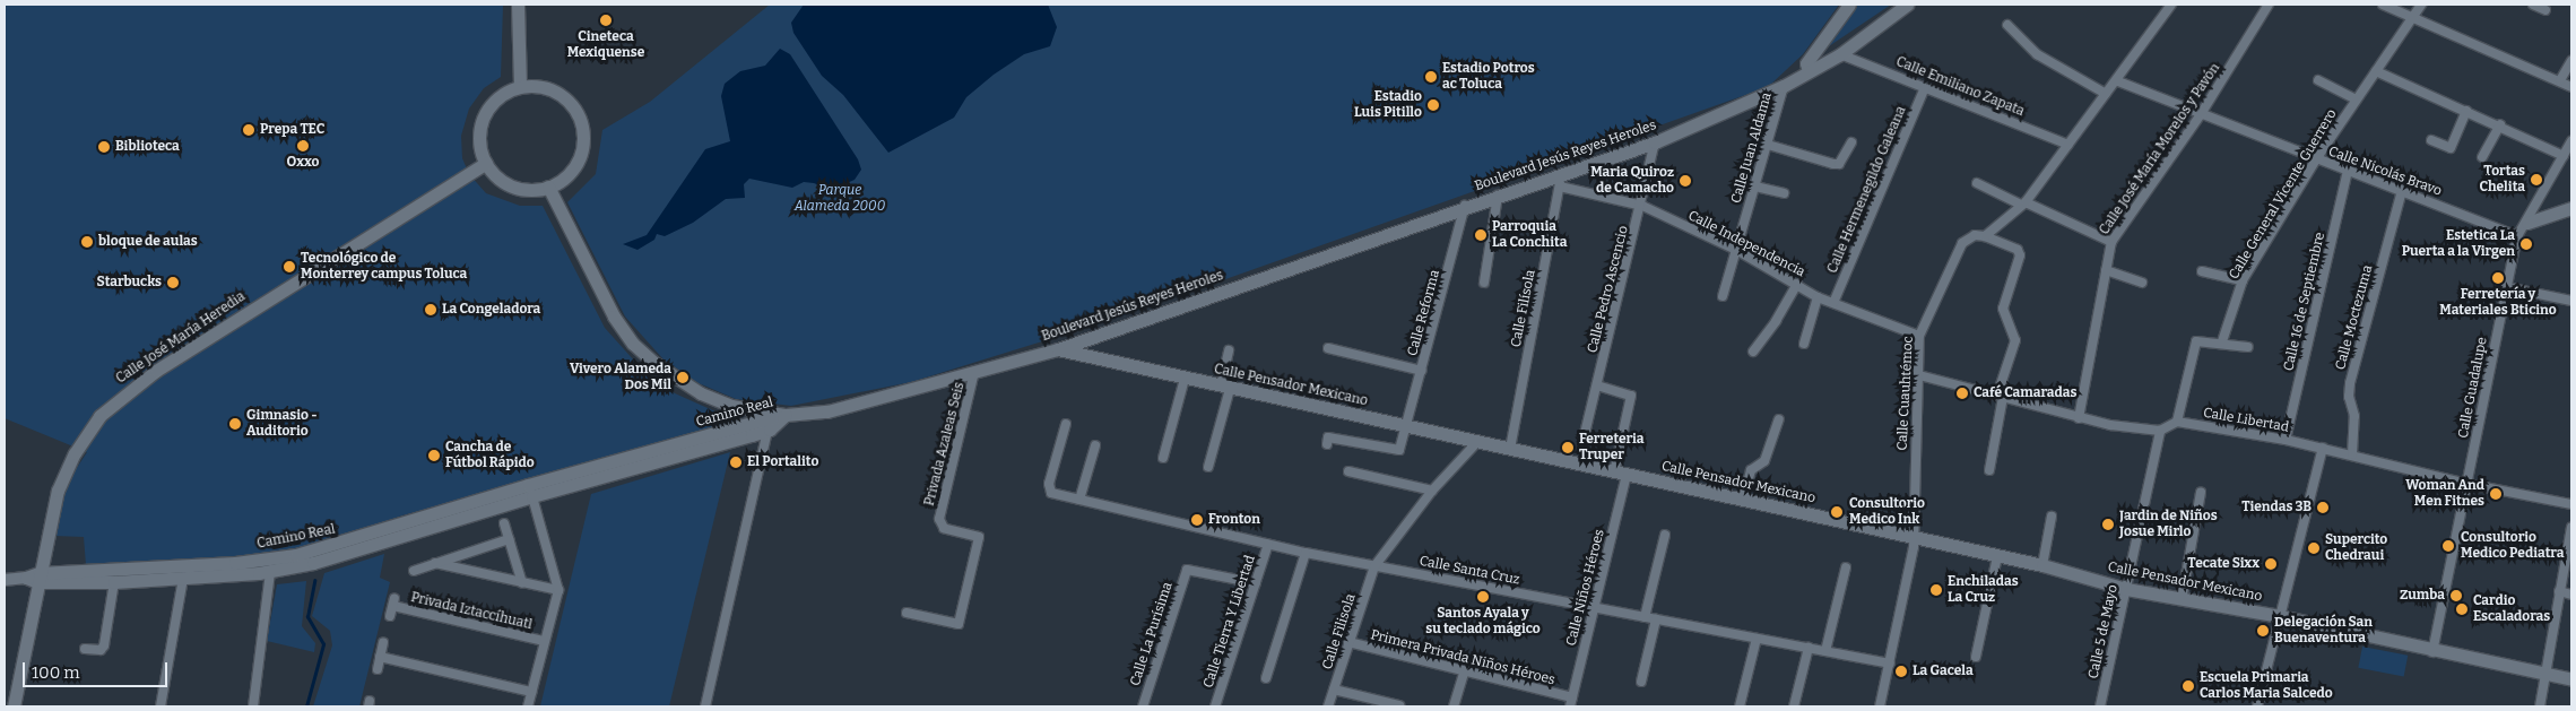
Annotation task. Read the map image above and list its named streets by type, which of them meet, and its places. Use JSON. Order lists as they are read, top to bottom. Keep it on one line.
{"streets":{"main road":["Boulevard Jesús Reyes Heroles","Calle José María Heredia","Calle Pensador Mexicano","Camino Real"],"street":["Calle Emiliano Zapata","Calle Juan Aldama","Calle José María Morelos y Pavón","Calle Nicolás Bravo","Calle Hermenegildo Galeana","Calle General Vicente Guerrero","Calle Independencia","Calle Pedro Ascencio","Calle 16 de Septiembre","Calle Filísola","Calle Reforma","Calle Moctezuma","Calle Guadalupe","Calle Cuauhtémoc","Calle Libertad","Privada Azaleas Seis","Calle Santa Cruz","Calle Niños Héroes","Privada Iztaccíhuatl","Calle Tierra Y Libertad","Calle Filisola","Calle 5 de Mayo","Calle La Purísima","Primera Privada Niños Héroes"]},"crossings":[["Calle Emiliano Zapata","Boulevard Jesús Reyes Heroles"],["Calle Emiliano Zapata","Calle Hermenegildo Galeana"],["Calle Emiliano Zapata","Calle Cuauhtémoc"],["Calle Juan Aldama","Boulevard Jesús Reyes Heroles"],["Calle Juan Aldama","Calle Independencia"],["Calle José María Morelos y Pavón","Calle Nicolás Bravo"],["Boulevard Jesús Reyes Heroles","Calle Pedro Ascencio"],["Boulevard Jesús Reyes Heroles","Calle Filísola"],["Boulevard Jesús Reyes Heroles","Calle Reforma"],["Boulevard Jesús Reyes Heroles","Calle José María Heredia"],["Boulevard Jesús Reyes Heroles","Calle Pensador Mexicano"],["Boulevard Jesús Reyes Heroles","Camino Real"],["Boulevard Jesús Reyes Heroles","Privada Azaleas Seis"],["Calle Nicolás Bravo","Calle General Vicente Guerrero"],["Calle Nicolás Bravo","Calle 16 de Septiembre"],["Calle Nicolás Bravo","Calle Moctezuma"],["Calle Nicolás Bravo","Calle Guadalupe"],["Calle Nicolás Bravo","Calle Cuauhtémoc"],["Calle Hermenegildo Galeana","Calle Independencia"],["Calle Independencia","Calle Pedro Ascencio"],["Calle Independencia","Calle Filísola"],["Calle Independencia","Calle Cuauhtémoc"],["Calle Pedro Ascencio","Calle Niños Héroes"],["Calle 16 de Septiembre","Calle Libertad"],["Calle Filísola","Calle Pensador Mexicano"],["Calle Reforma","Calle Pensador Mexicano"],["Calle Moctezuma","Calle Libertad"],["Calle José María Heredia","Camino Real"],["Calle Pensador Mexicano","Calle Guadalupe"],["Calle Pensador Mexicano","Calle Cuauhtémoc"],["Calle Pensador Mexicano","Calle Niños Héroes"],["Calle Pensador Mexicano","Calle Filisola"],["Calle Pensador Mexicano","Calle 5 de Mayo"],["Calle Guadalupe","Calle Libertad"],["Calle Cuauhtémoc","Calle Santa Cruz"],["Calle Santa Cruz","Calle Niños Héroes"],["Calle Santa Cruz","Calle Tierra Y Libertad"],["Calle Santa Cruz","Calle Filisola"],["Calle Niños Héroes","Primera Privada Niños Héroes"],["Calle Tierra Y Libertad","Calle La Purísima"],["Calle Filisola","Primera Privada Niños Héroes"]],"parks":["Parque Alameda 2000"],"places":["Cineteca Mexiquense","Estadio Potros ac Toluca","Estadio Luis Pitillo","Prepa TEC","Oxxo","Biblioteca","Tortas Chelita","Maria Quiroz de Camacho","Parroquia La Conchita","bloque de aulas","Estetica La Puerta a la Virgen","Tecnológico de Monterrey campus Toluca","Ferretería y Materiales Bticino","Starbucks","La Congeladora","Vivero Alameda Dos Mil","Café Camaradas","Gimnasio - Auditorio","Ferreteria Truper","Cancha de Fútbol Rápido","El Portalito","Woman And Men Fitnes","Tiendas 3B","Consultorio Medico Ink","Fronton","Jardin de Niños Josue Mirlo","Consultorio Medico Pediatra","Supercito Chedraui","Tecate Sixx","Enchiladas La Cruz","Zumba","Santos Ayala y su teclado mágico","Cardio Escaladoras","Delegación San Buenaventura","La Gacela","Escuela Primaria Carlos Maria Salcedo"],"scale_bar":"100 m"}
